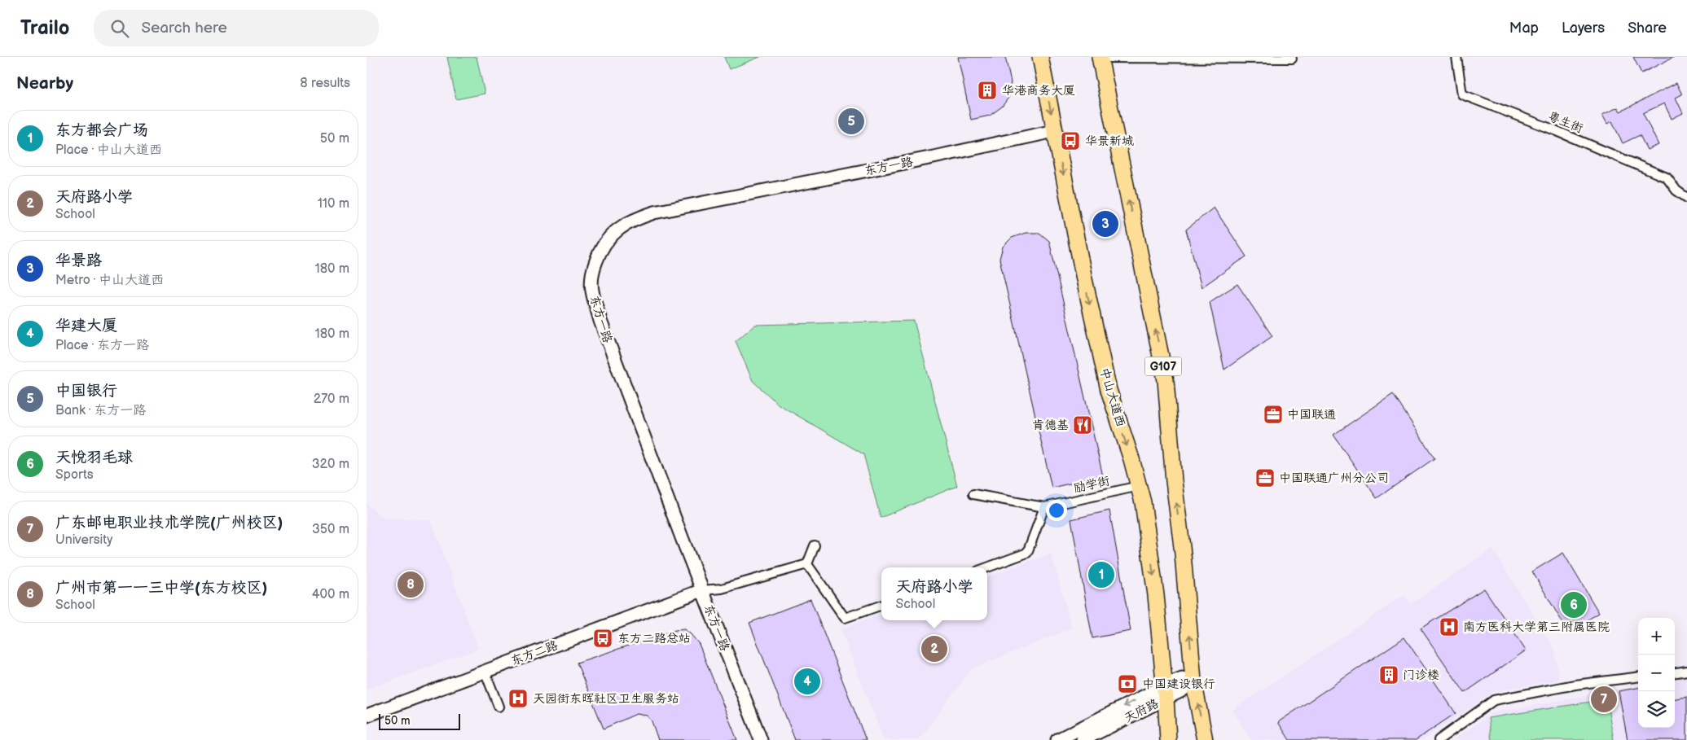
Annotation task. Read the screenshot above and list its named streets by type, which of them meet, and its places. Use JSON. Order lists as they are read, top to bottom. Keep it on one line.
{"streets":{"highway":["G107","中山大道西"],"street":["粤生街","东方一路","励学街","东方二路","天府路"]},"crossings":[["东方一路","中山大道西"],["东方一路","东方二路"],["G107","天府路"],["中山大道西","励学街"],["中山大道西","天府路"]],"places":{"building":["华港商务大厦","门诊楼"],"bus stop":["华景新城","东方二路总站"],"office":["中国联通","中国联通广州分公司"],"restaurant":["肯德基"],"hospital":["南方医科大学第三附属医院","天园街东晖社区卫生服务站"],"bank":["中国建设银行"]},"scale_bar":"50 m","page":{"header":"Trailo","search":"Search here","nav":["Map","Layers","Share"],"heading":["Nearby","8 results"],"pins":["5","3","1","8","6","2","4","7"],"list":[{"mark":"1","name":"东方都会广场","note":"Place · 中山大道西","value":"50 m"},{"mark":"2","name":"天府路小学","note":"School","value":"110 m"},{"mark":"3","name":"华景路","note":"Metro · 中山大道西","value":"180 m"},{"mark":"4","name":"华建大厦","note":"Place · 东方一路","value":"180 m"},{"mark":"5","name":"中国银行","note":"Bank · 东方一路","value":"270 m"},{"mark":"6","name":"天悦羽毛球","note":"Sports","value":"320 m"},{"mark":"7","name":"广东邮电职业技术学院(广州校区)","note":"University","value":"350 m"},{"mark":"8","name":"广州市第一一三中学(东方校区)","note":"School","value":"400 m"}],"popup":["天府路小学","School"],"map_buttons":["+","−"],"scale":"50 m"}}
